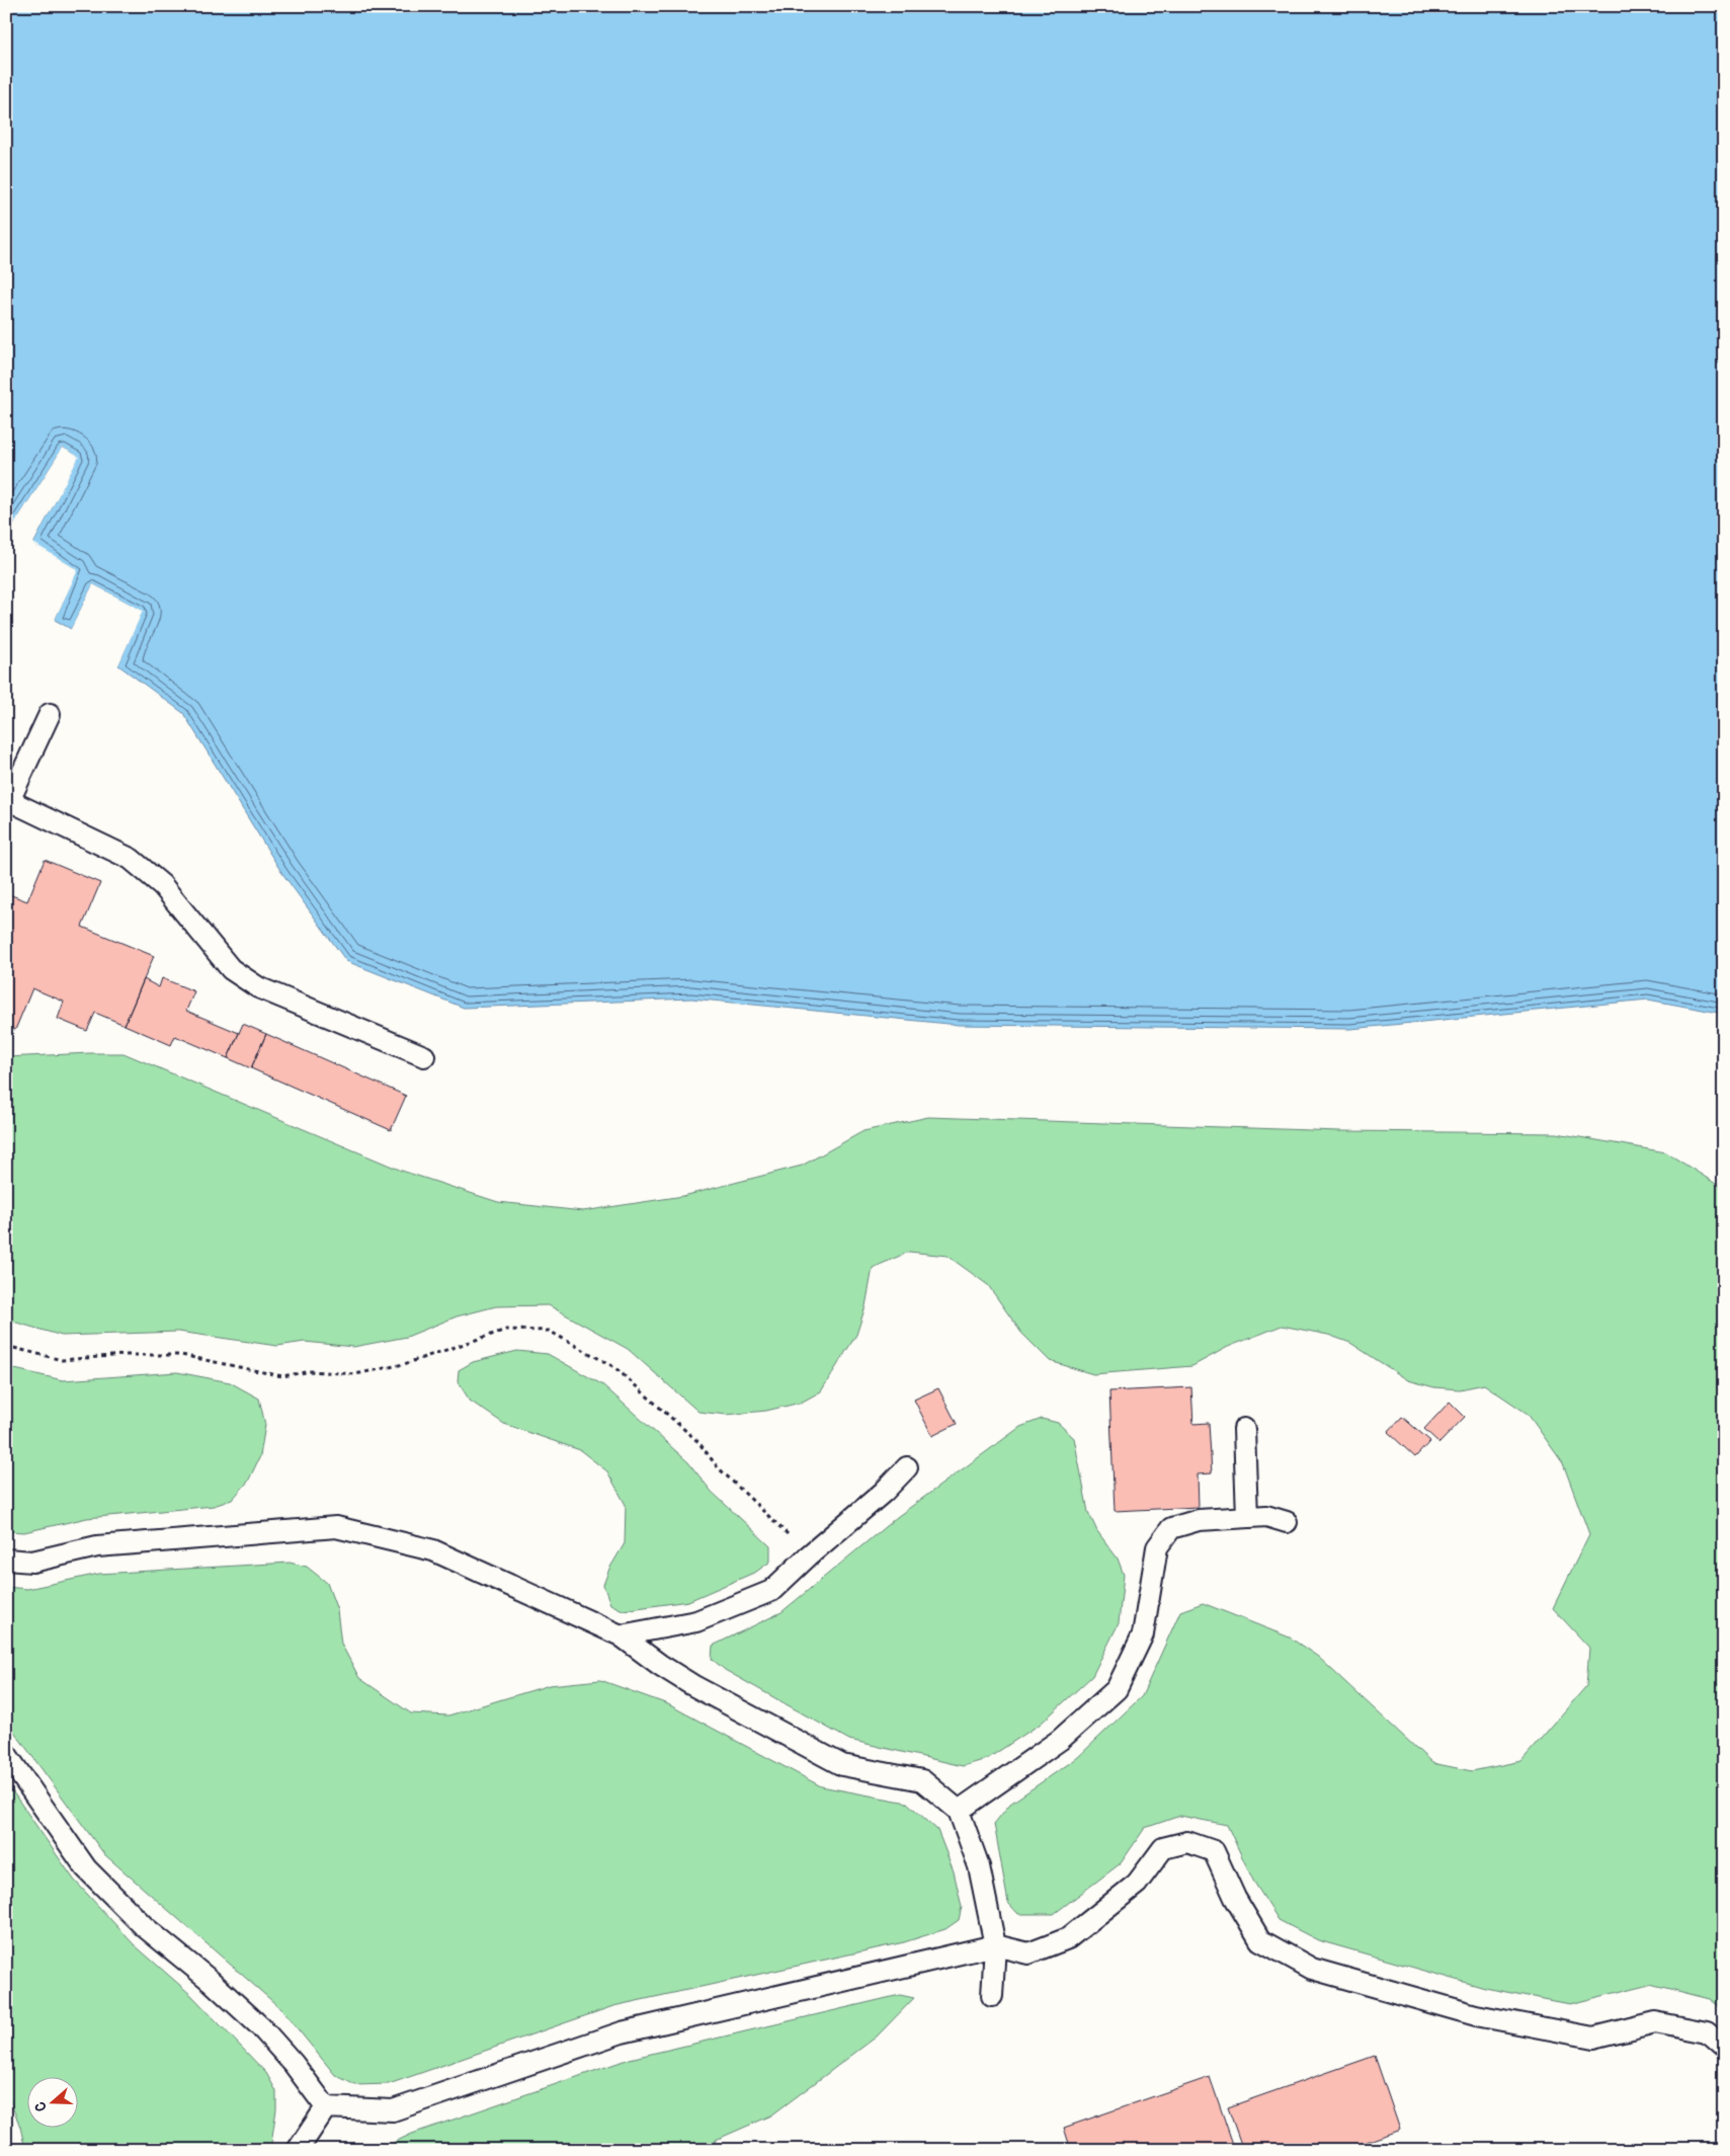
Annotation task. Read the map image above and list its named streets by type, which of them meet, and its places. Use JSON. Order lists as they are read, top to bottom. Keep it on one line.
{"north":"left"}
